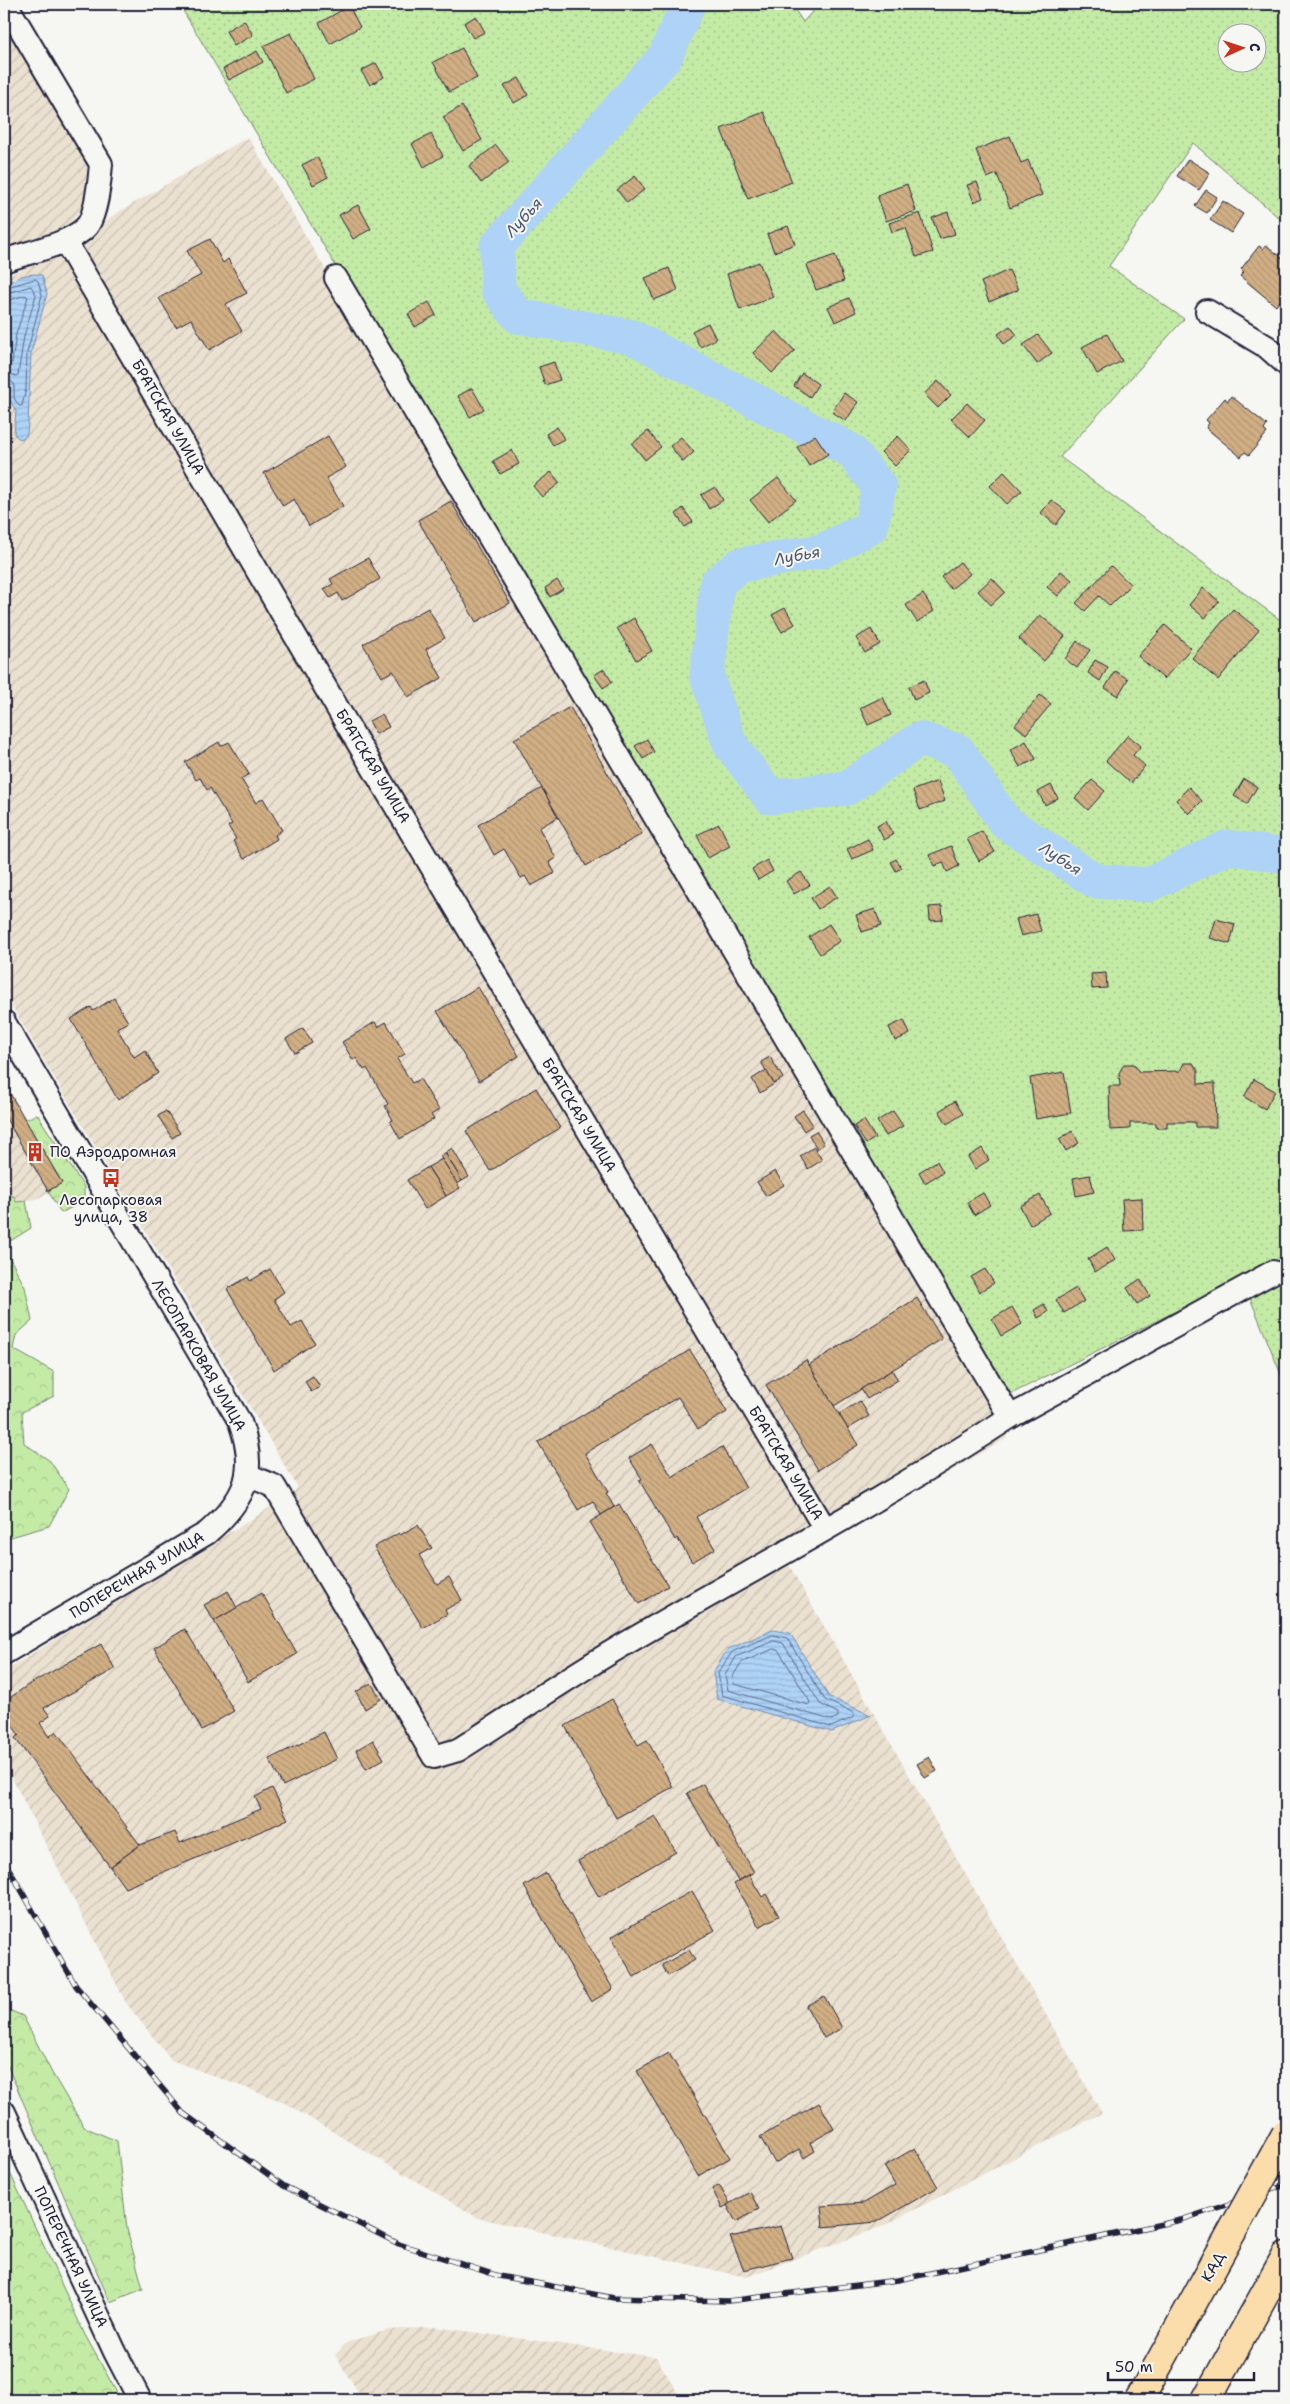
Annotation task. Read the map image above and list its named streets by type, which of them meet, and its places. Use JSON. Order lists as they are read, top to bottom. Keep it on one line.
{"streets":{"highway":["КАД"],"street":["БРАТСКАЯ УЛИЦА","ЛЕСОПАРКОВАЯ УЛИЦА","ПОПЕРЕЧНАЯ УЛИЦА"]},"crossings":[["ЛЕСОПАРКОВАЯ УЛИЦА","ПОПЕРЕЧНАЯ УЛИЦА"]],"water":["Лубья"],"places":{"building":["ПО Аэродромная"],"bus stop":["Лесопарковая улица, 38"]},"scale_bar":"50 m","north":"right"}
